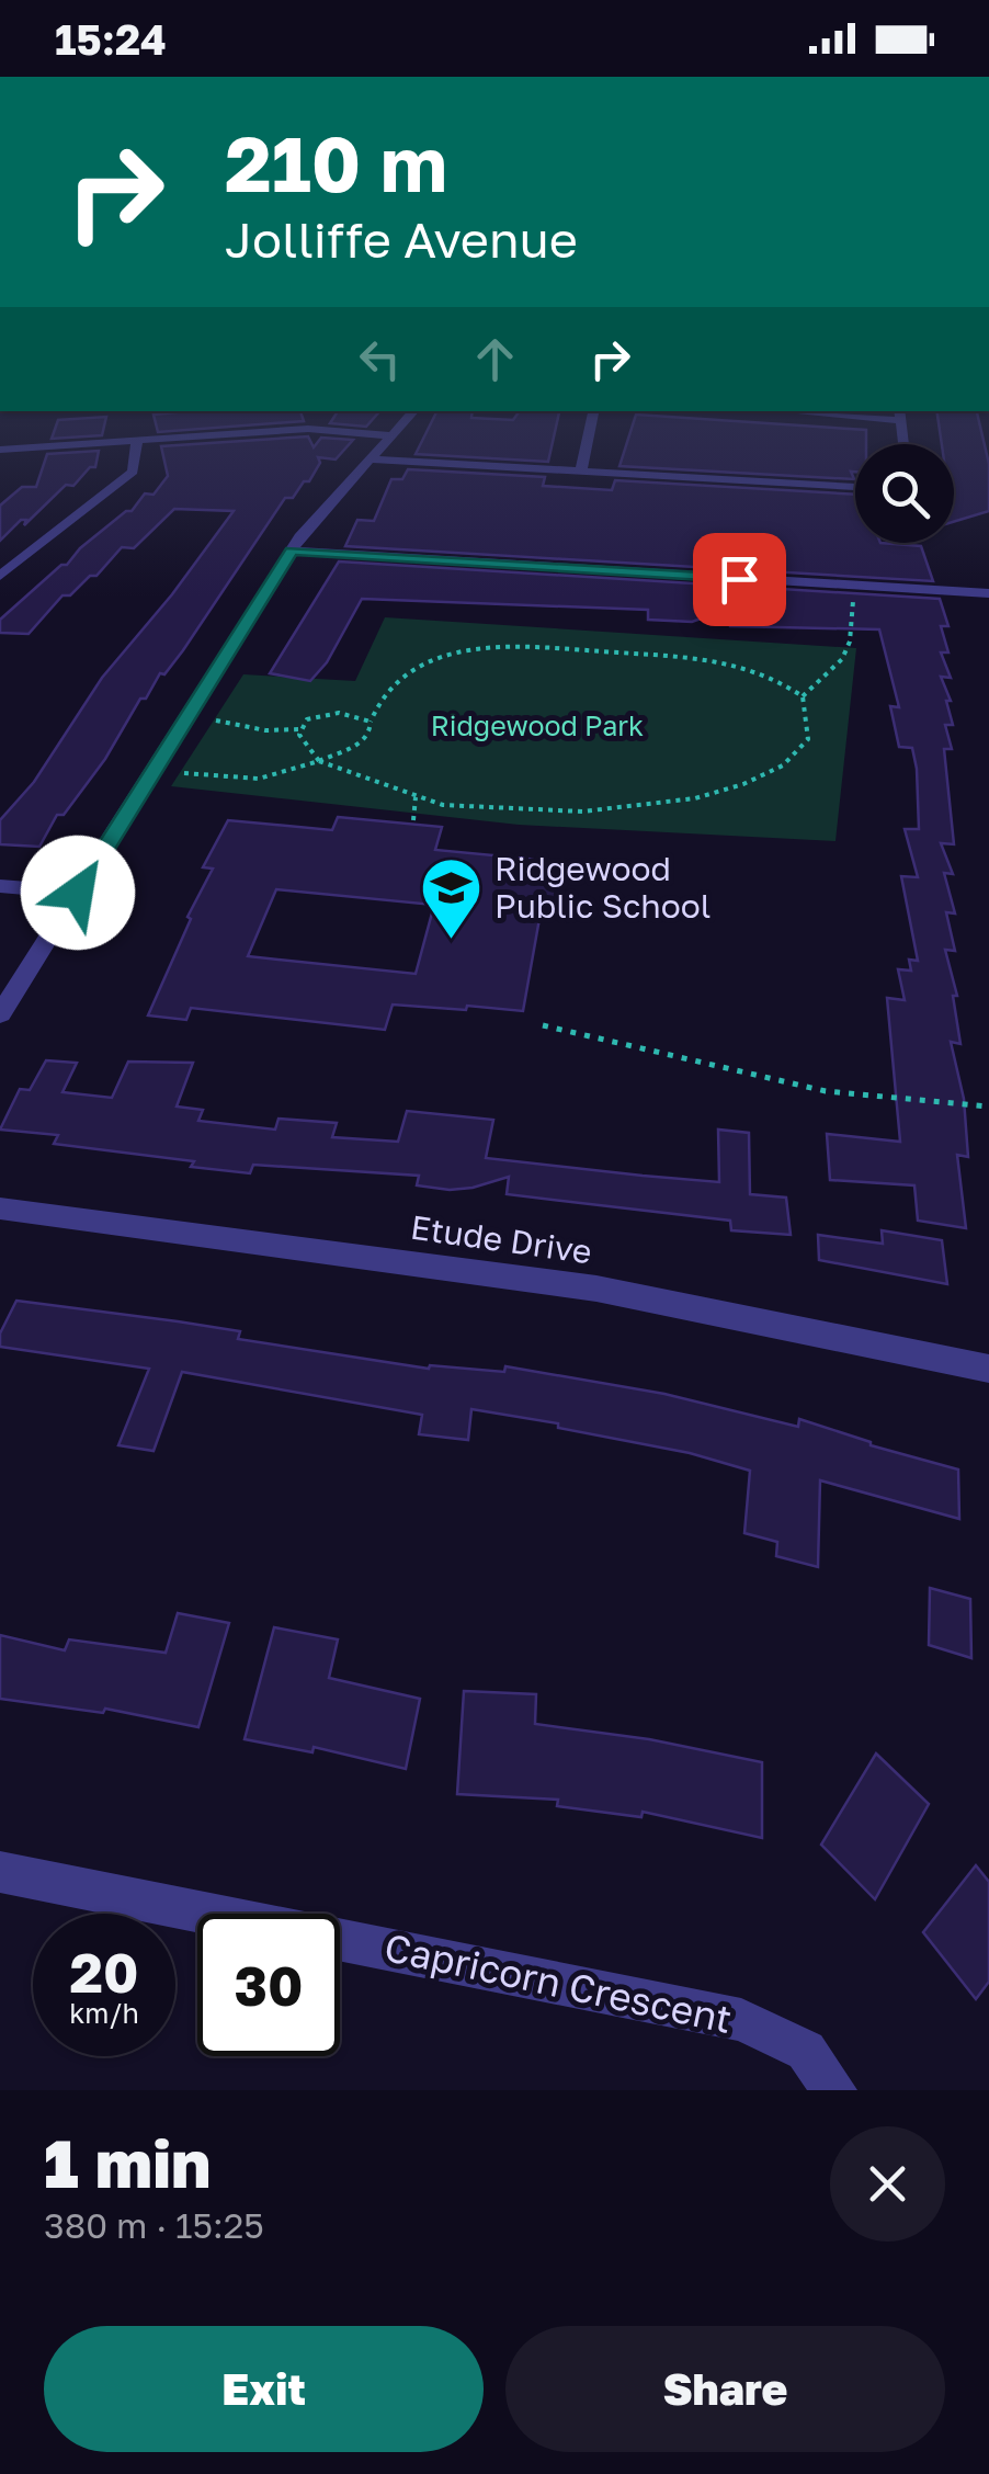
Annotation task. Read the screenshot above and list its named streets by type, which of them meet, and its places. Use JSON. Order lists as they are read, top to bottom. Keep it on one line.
{"streets":{"street":["Etude Drive","Capricorn Crescent"]},"parks":["Ridgewood Park"],"places":{"school or university":["Ridgewood Public School"]},"page":{"status":"15:24","turn":["210 m","Jolliffe Avenue"],"speed":"20 km/h","limit":"30","heading":["1 min","380 m · 15:25"],"buttons":["Exit","Share"]}}
